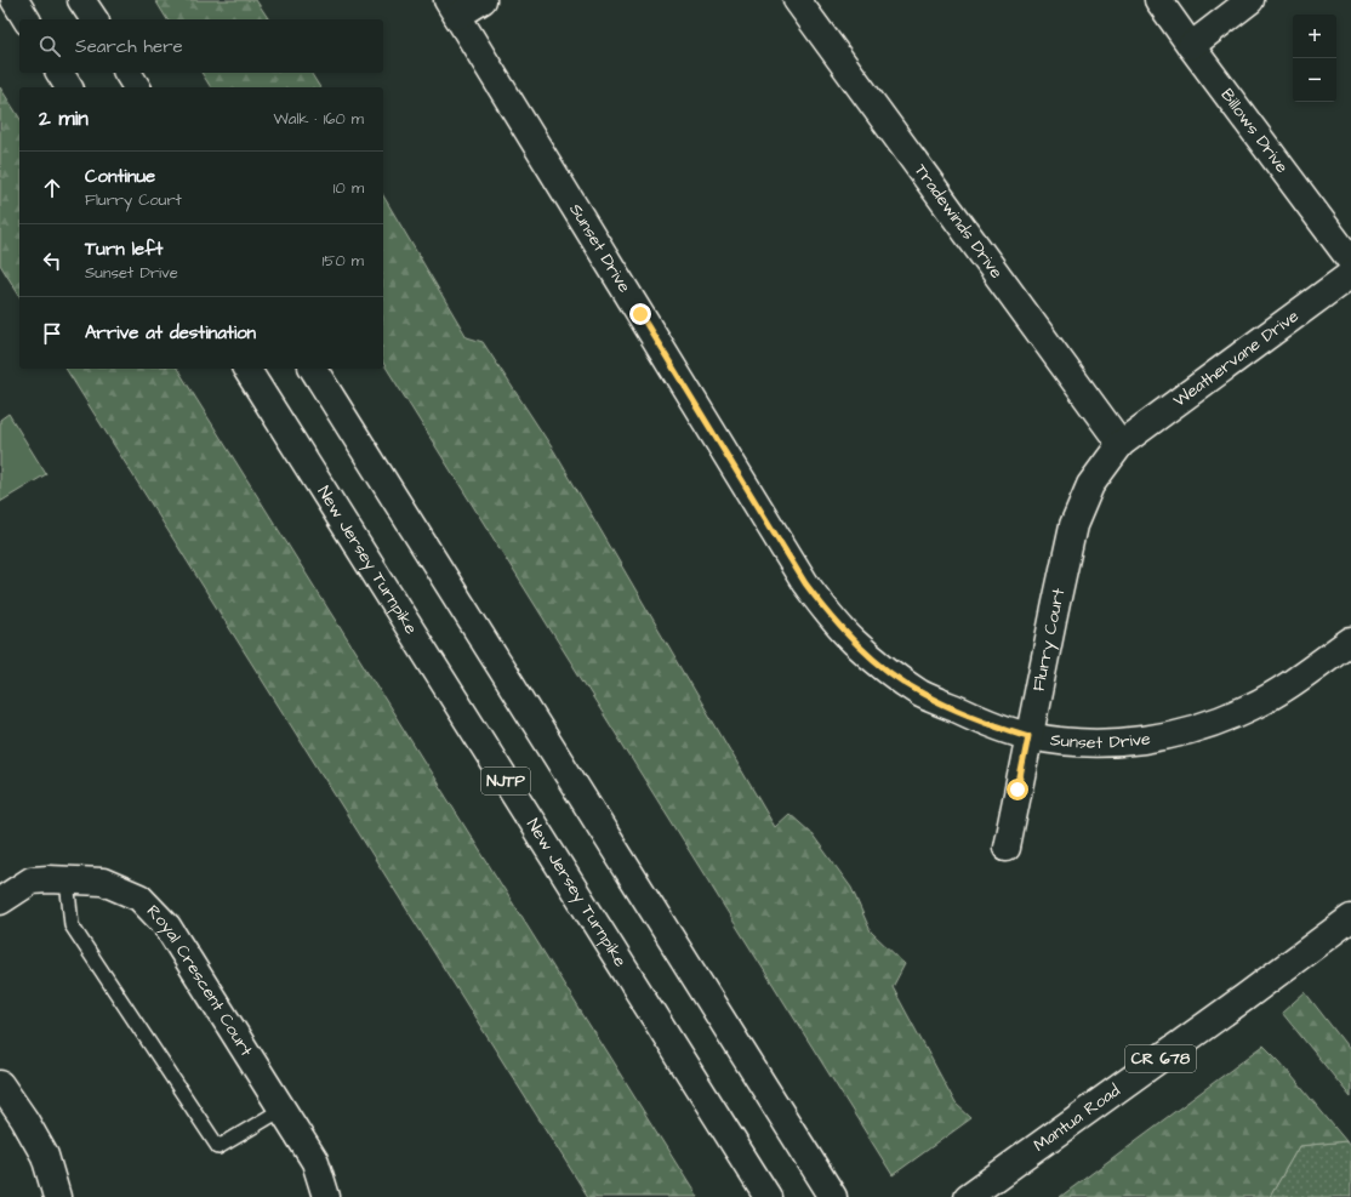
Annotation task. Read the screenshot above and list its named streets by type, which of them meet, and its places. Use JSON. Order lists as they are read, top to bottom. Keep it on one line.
{"streets":{"main road":["Billows Drive","Tradewinds Drive","Sunset Drive","Weathervane Drive","New Jersey Turnpike","Flurry Court","NJTP","Royal Crescent Court","CR 678","Mantua Road"]},"crossings":[["Tradewinds Drive","Weathervane Drive"],["Tradewinds Drive","Flurry Court"],["Sunset Drive","Flurry Court"],["Weathervane Drive","Flurry Court"]],"page":{"map_buttons":["+","−"],"search":"Search here","heading":["2 min","Walk · 160 m"],"list":[["Continue","Flurry Court","10 m"],["Turn left","Sunset Drive","150 m"],"Arrive at destination"]}}
